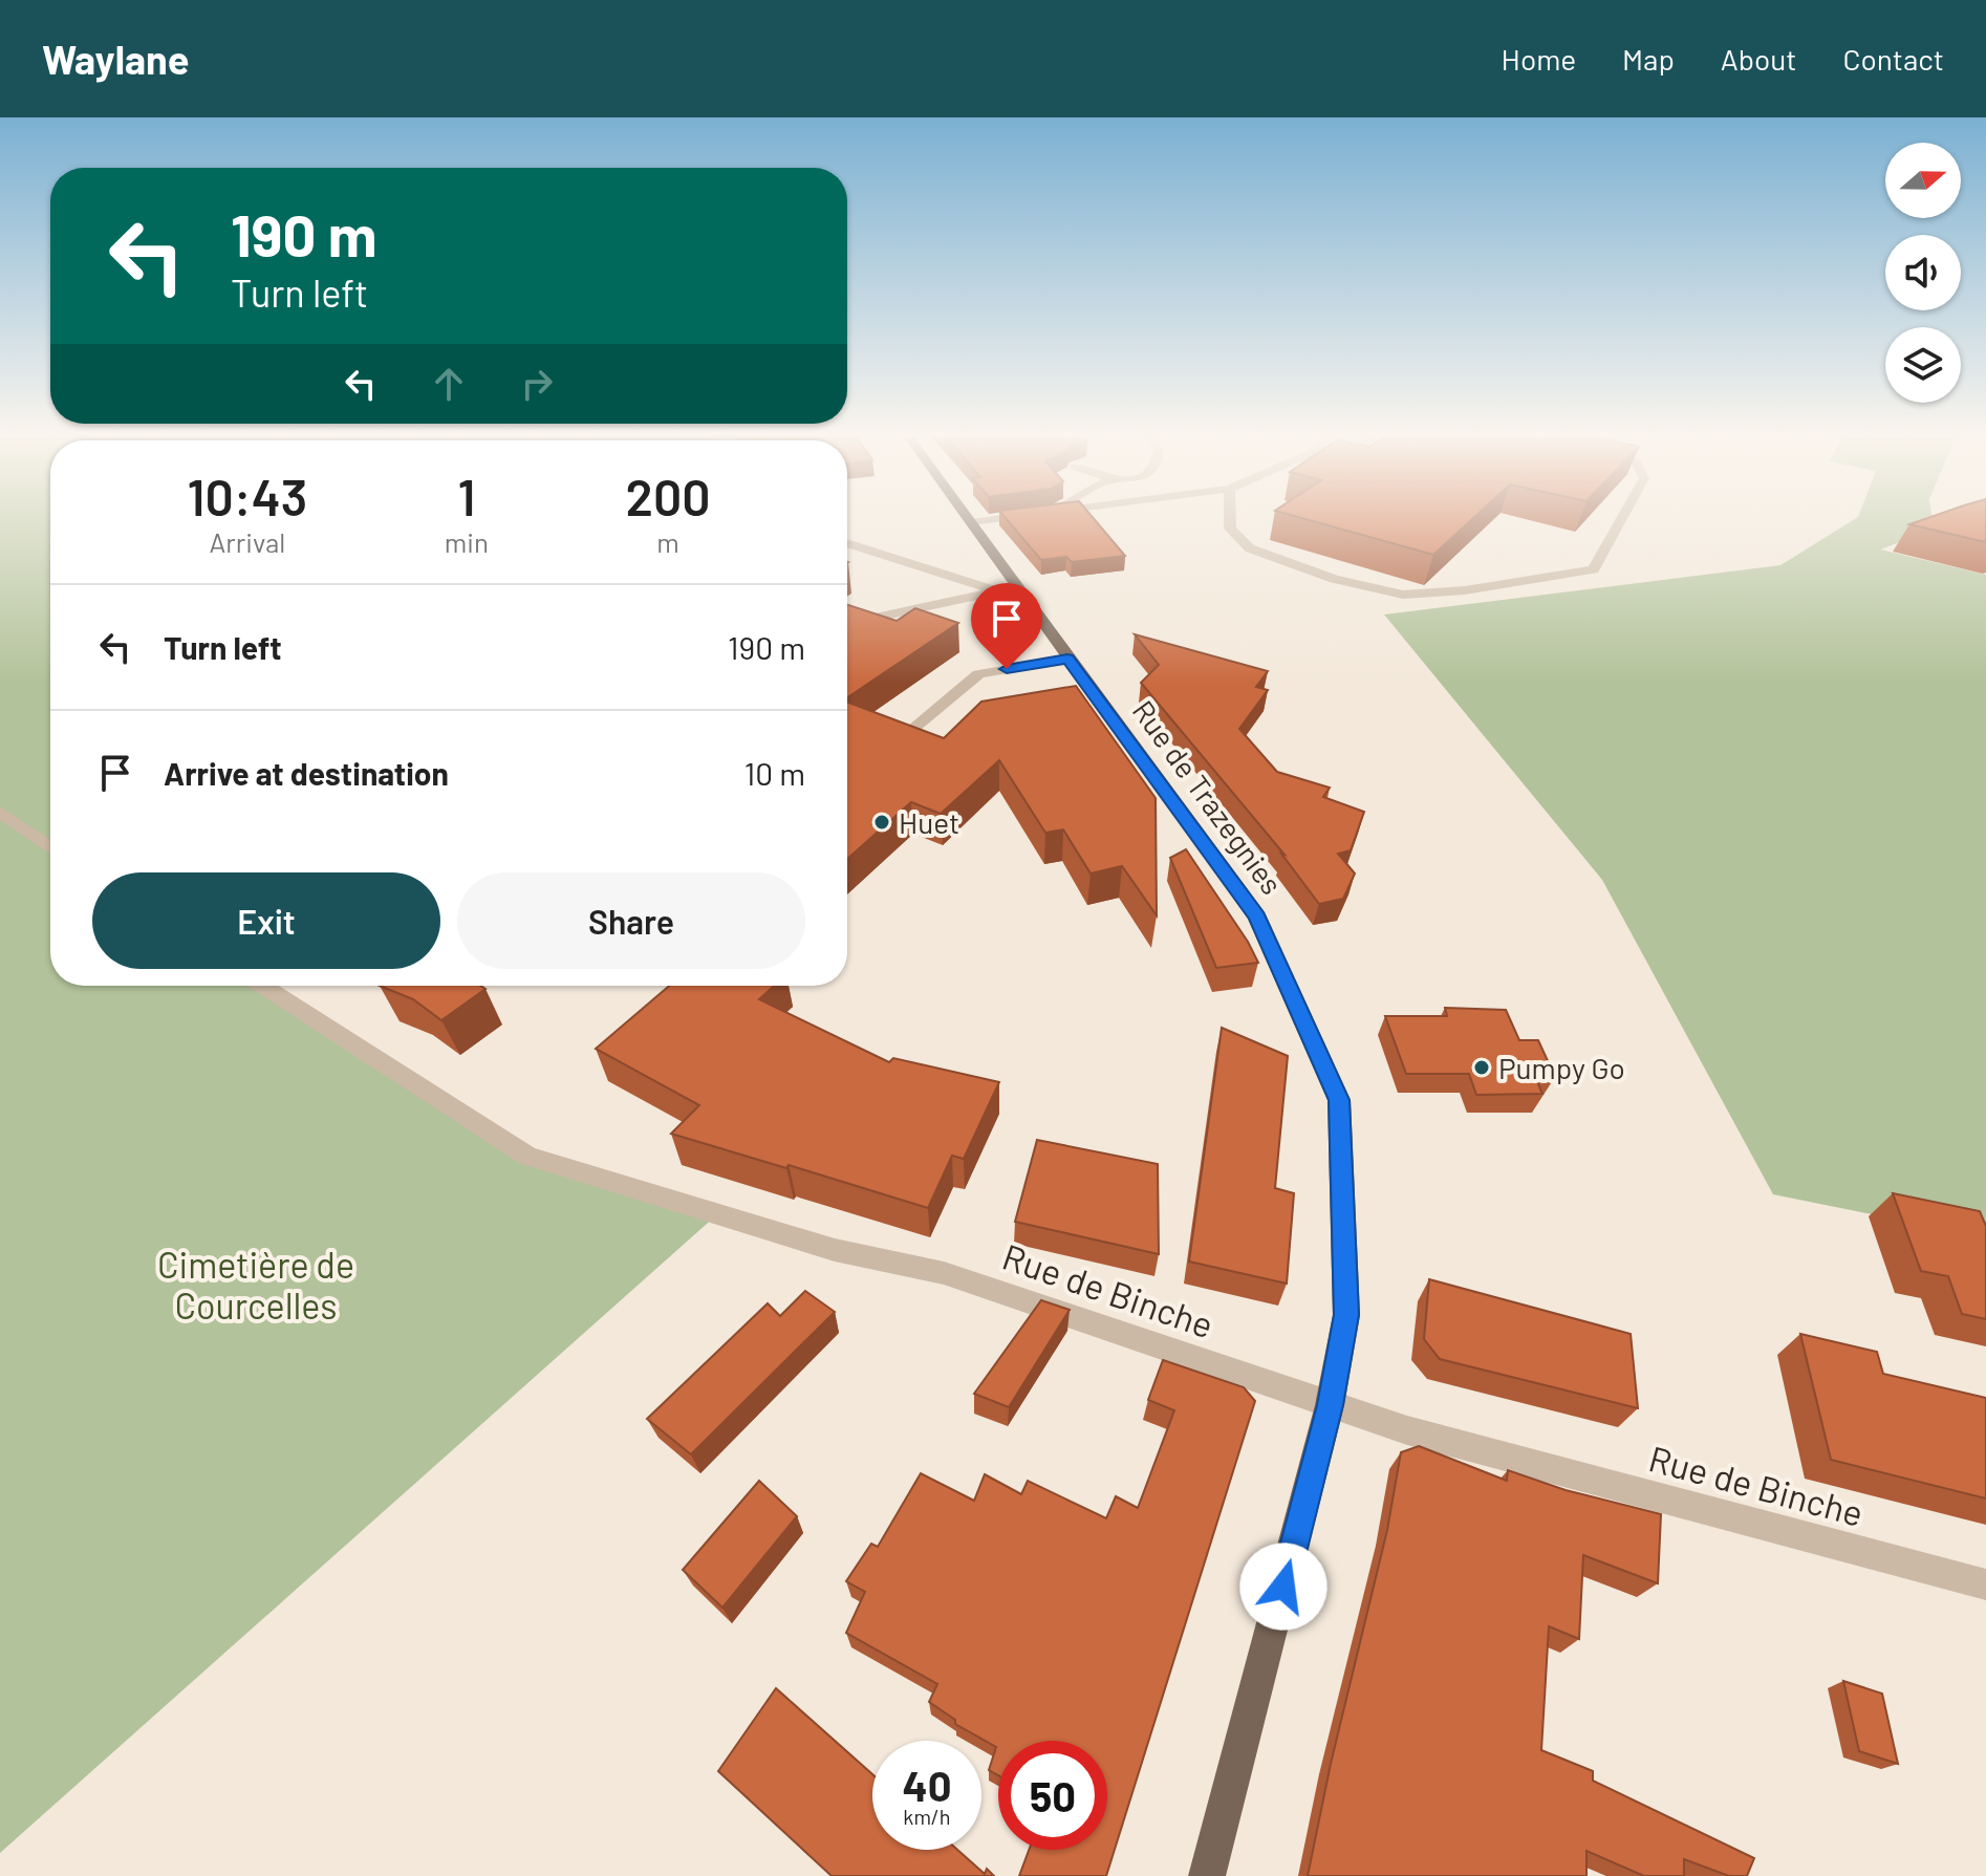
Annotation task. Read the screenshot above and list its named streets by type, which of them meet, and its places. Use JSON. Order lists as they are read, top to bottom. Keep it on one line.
{"streets":{"main road":["Rue de Trazegnies"],"street":["Rue de Binche"]},"crossings":[["Rue de Trazegnies","Rue de Binche"]],"parks":["Cimetière de Courcelles"],"places":["Huet","Pumpy Go"],"north":"right","page":{"header":"Waylane","nav":["Home","Map","About","Contact"],"turn":["190 m","Turn left"],"eta":["10:43","Arrival","1","min","200","m"],"list":[{"name":"Turn left","value":"190 m"},{"name":"Arrive at destination","value":"10 m"}],"buttons":["Exit","Share"],"speed":"40 km/h","limit":"50"}}
